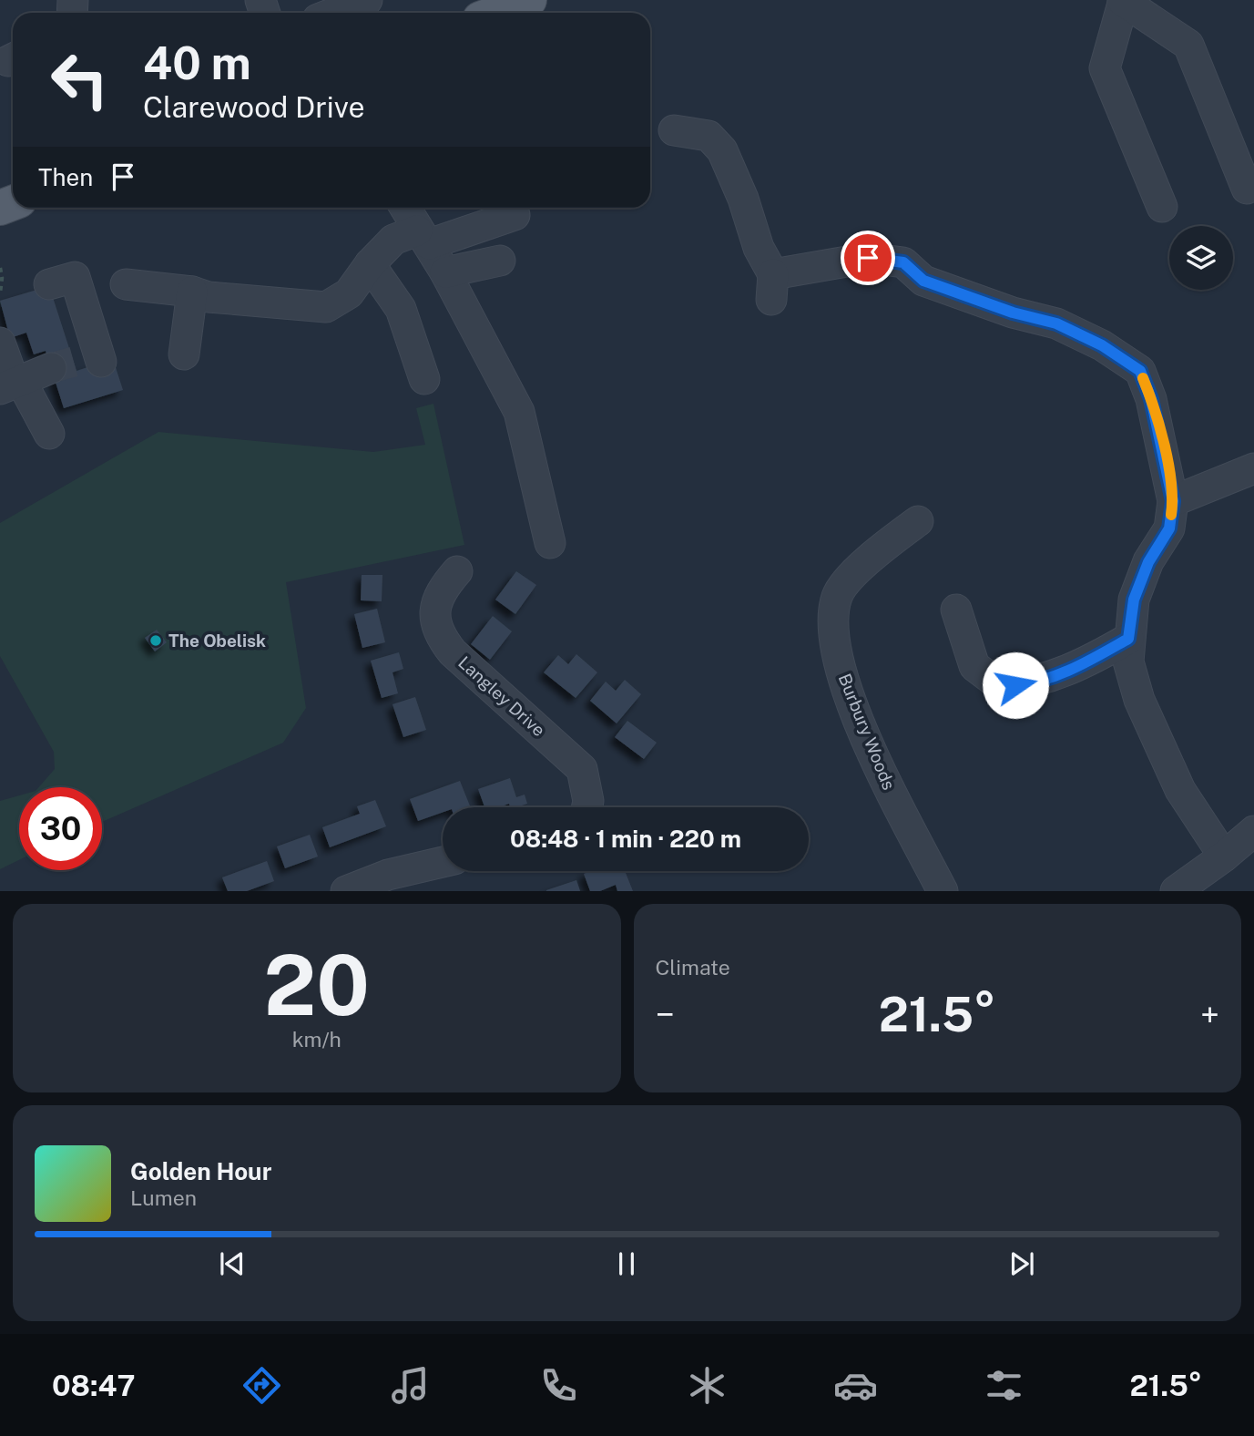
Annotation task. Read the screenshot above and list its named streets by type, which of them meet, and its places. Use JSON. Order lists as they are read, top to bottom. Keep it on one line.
{"streets":{"street":["Langley Drive","Burbury Woods"]},"places":["The Obelisk"],"page":{"turn":["40 m","Clarewood Drive"],"then":"Then","limit":"30","trip":"08:48 · 1 min · 220 m","tile":[["20","km/h"],"Climate"],"heat":["−","21.5°","+"],"song":["Golden Hour","Lumen"],"tabs":["08:47","21.5°"]}}
